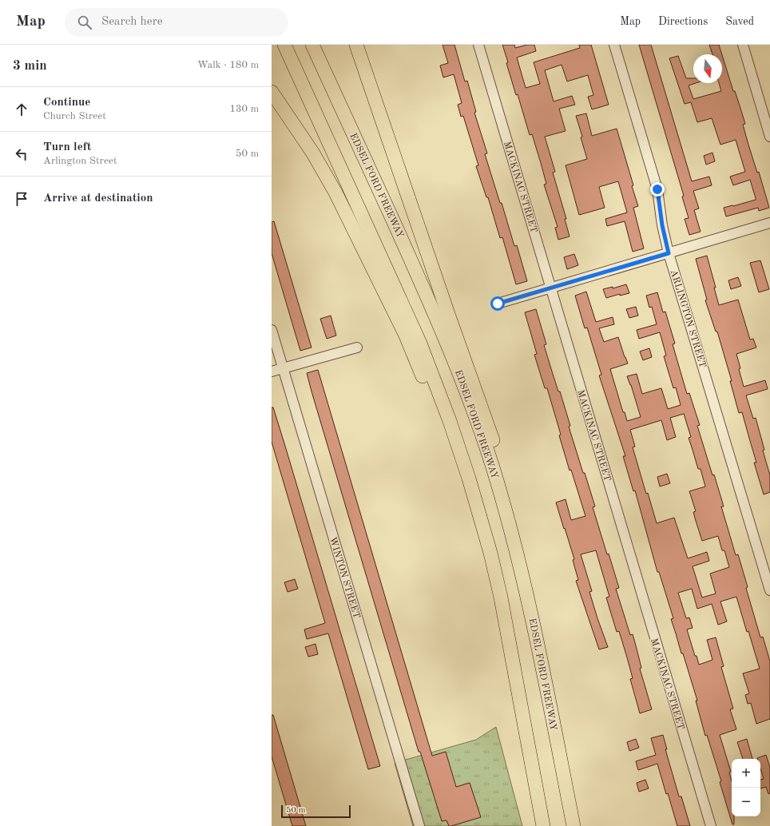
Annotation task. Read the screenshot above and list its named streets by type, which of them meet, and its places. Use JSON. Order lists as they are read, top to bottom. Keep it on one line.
{"streets":{"highway":["EDSEL FORD FREEWAY"],"street":["MACKINAC STREET","ARLINGTON STREET","WINTON STREET"]},"scale_bar":"50 m","north":"bottom","page":{"header":"Map","search":"Search here","nav":["Map","Directions","Saved"],"heading":["3 min","Walk · 180 m"],"list":[["Continue","Church Street","130 m"],["Turn left","Arlington Street","50 m"],"Arrive at destination"],"map_buttons":["+","−"],"scale":"50 m"}}
